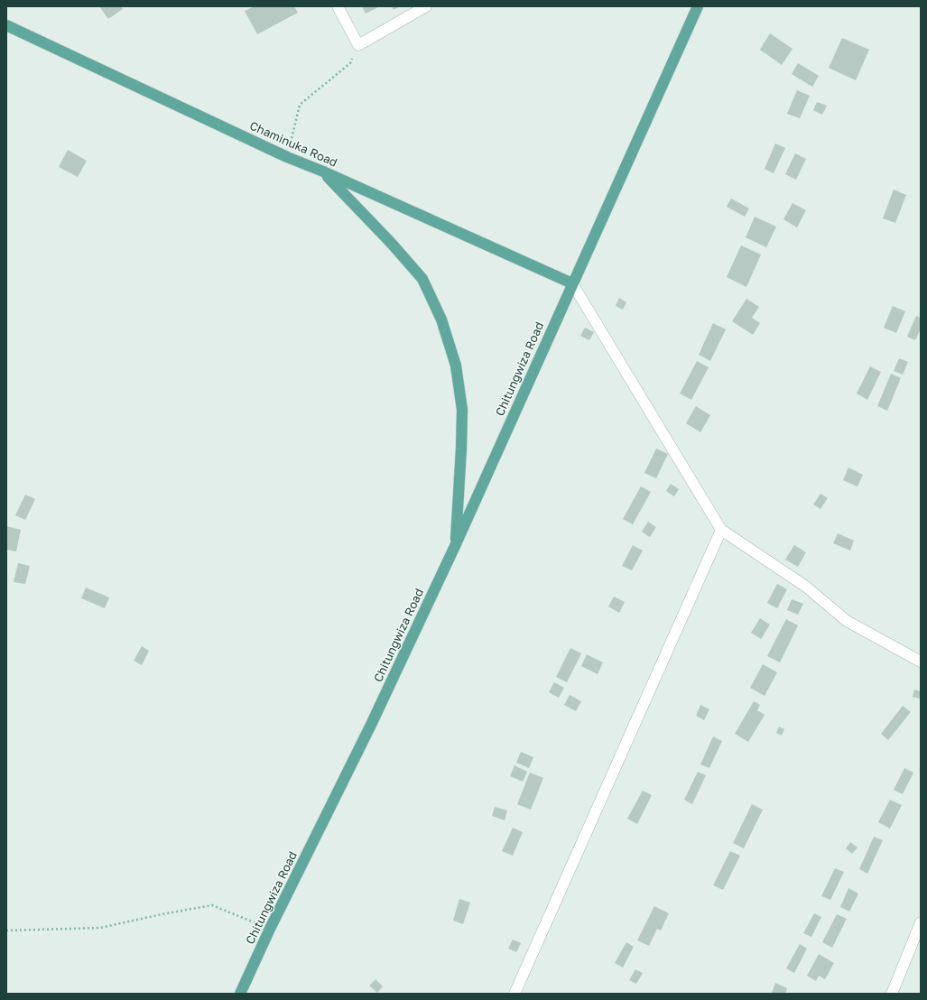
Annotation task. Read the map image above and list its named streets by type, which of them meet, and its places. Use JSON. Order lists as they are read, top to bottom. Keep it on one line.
{"streets":{"main road":["Chaminuka Road","Chitungwiza Road"]},"crossings":[["Chaminuka Road","Chitungwiza Road"]]}
